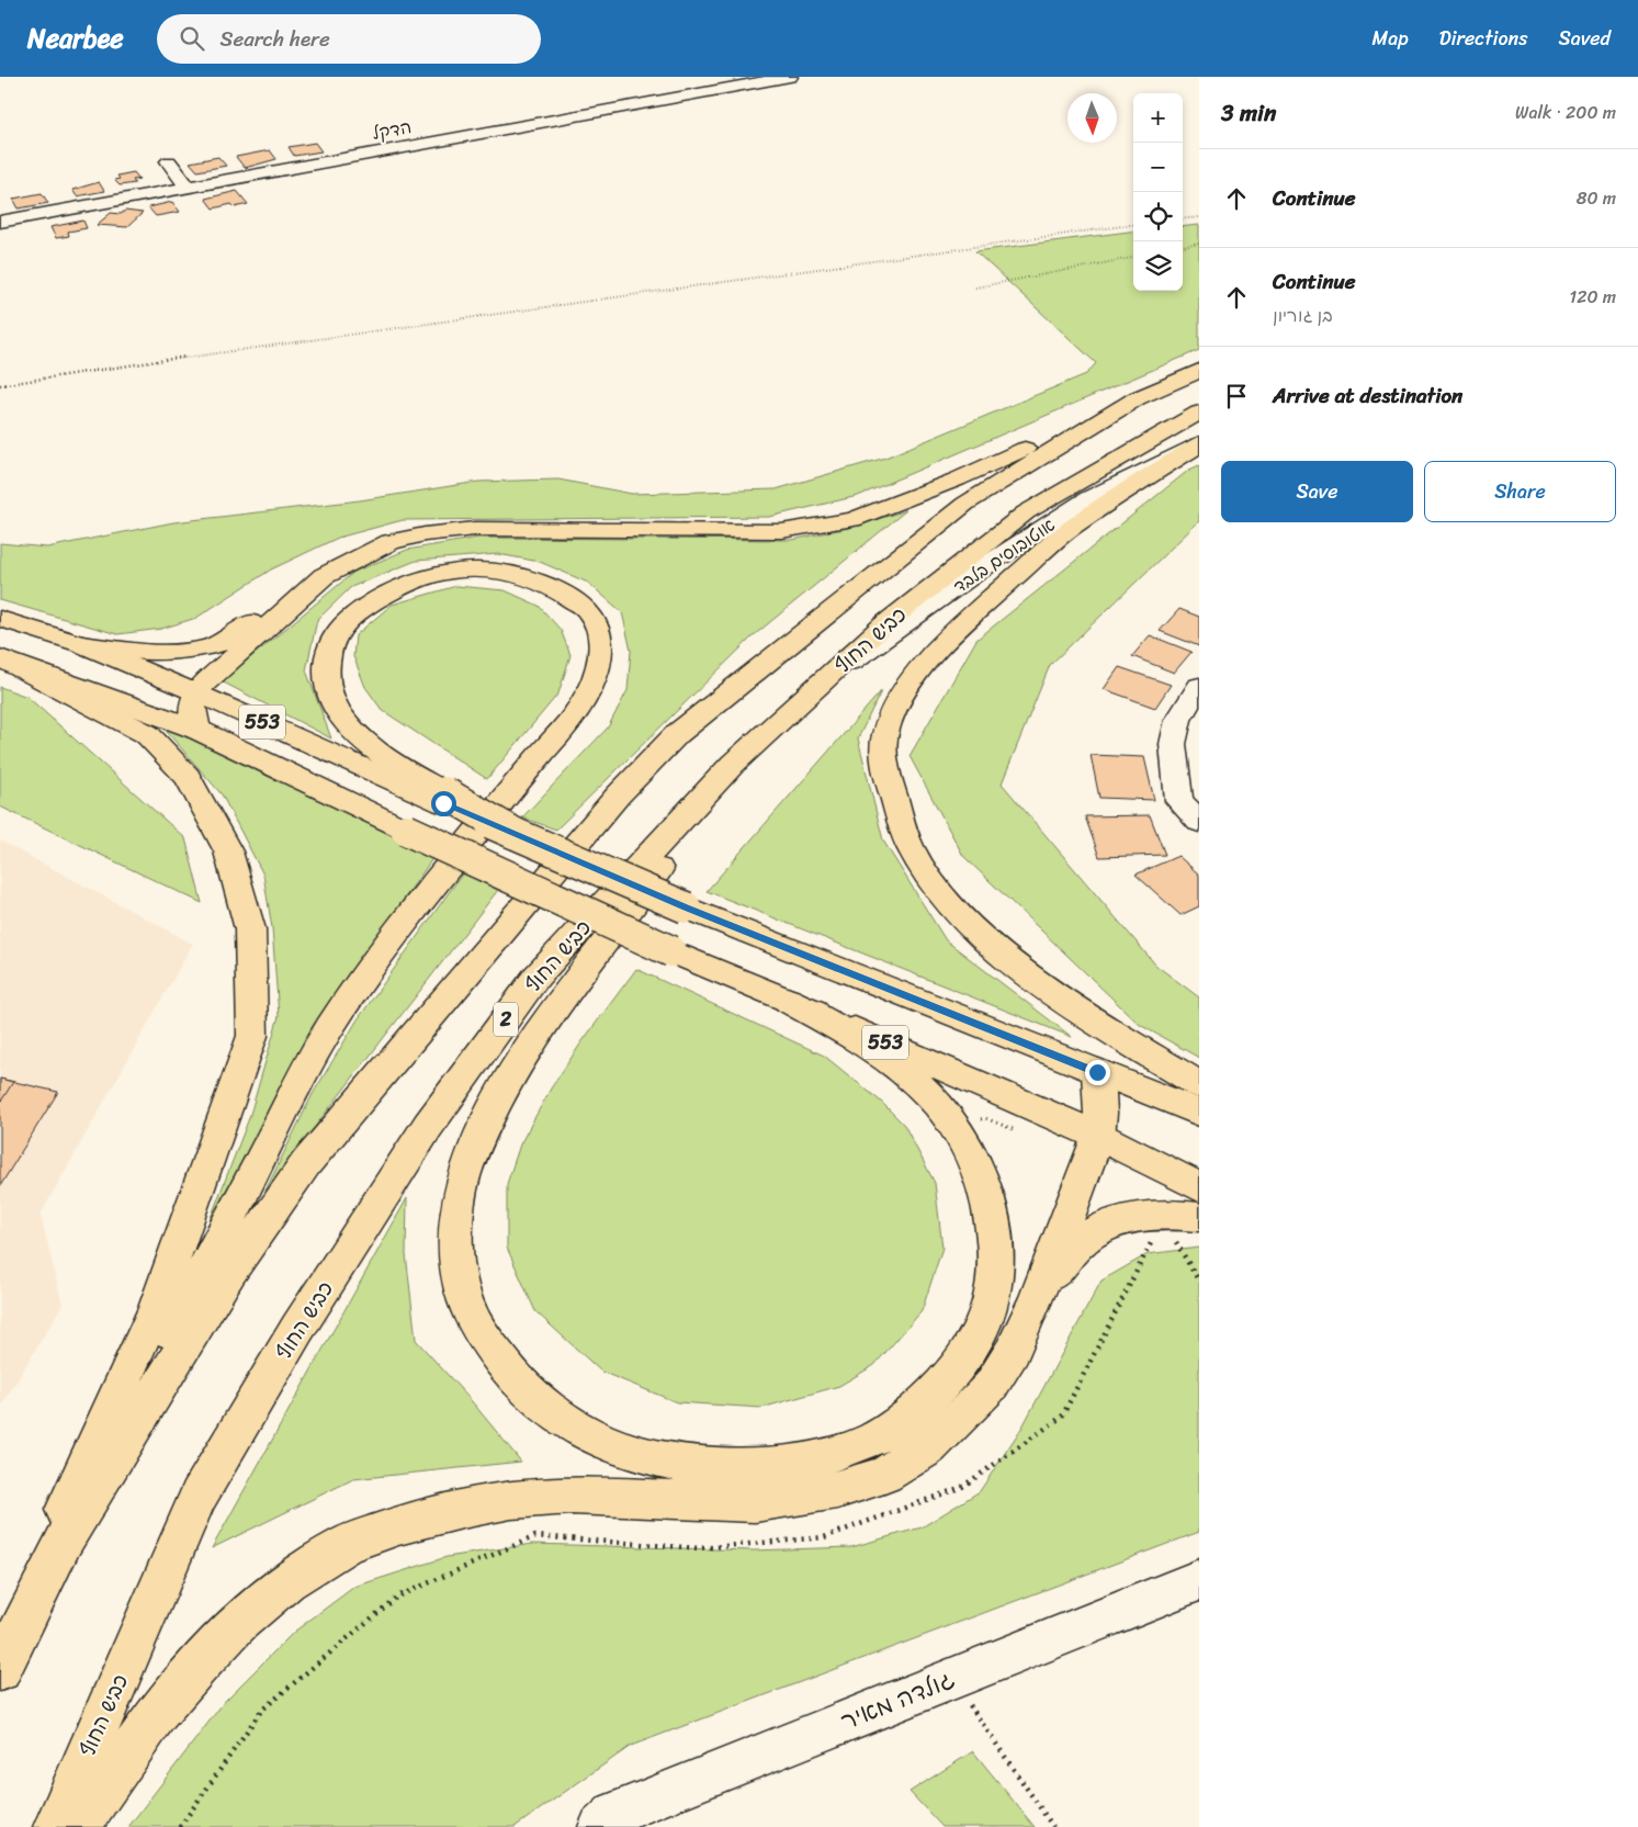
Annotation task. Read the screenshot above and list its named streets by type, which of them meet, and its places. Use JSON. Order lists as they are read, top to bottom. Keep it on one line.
{"streets":{"main road":["כביש החוף","553","2"],"street":["הדקל","אוטובוסים בלבד","גולדה מאיר"]},"crossings":[["אוטובוסים בלבד","כביש החוף"]],"north":"bottom","page":{"header":"Nearbee","search":"Search here","nav":["Map","Directions","Saved"],"heading":["3 min","Walk · 200 m"],"map_buttons":["+","−"],"list":[["Continue","80 m"],["Continue","בן גוריון","120 m"],"Arrive at destination"],"buttons":["Save","Share"]}}
